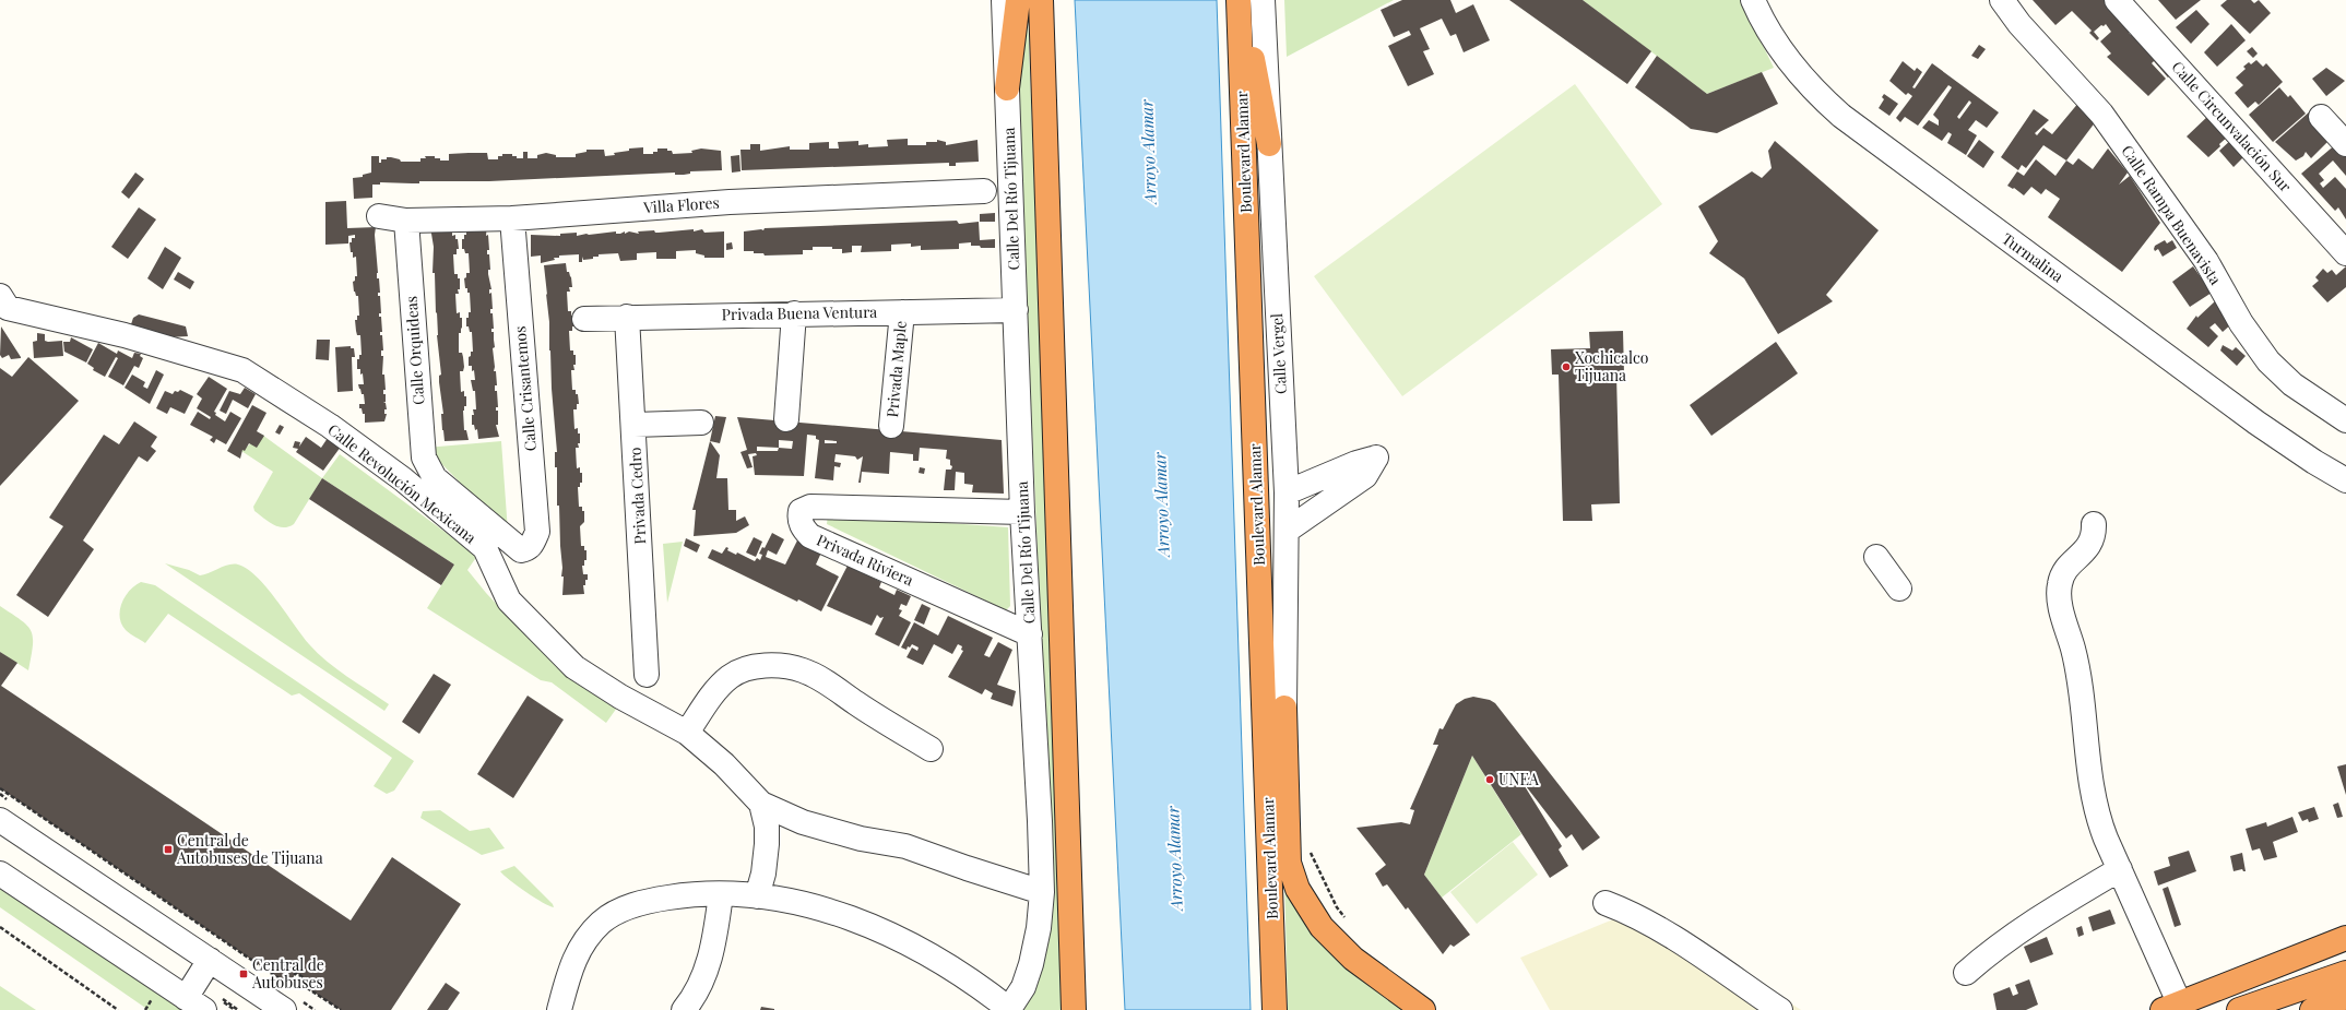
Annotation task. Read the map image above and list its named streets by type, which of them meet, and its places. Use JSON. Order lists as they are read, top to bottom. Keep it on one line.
{"streets":{"highway":["Boulevard Alamar"],"street":["Calle Circunvalación Sur","Calle Del Río Tijuana","Villa Flores","Calle Rampa Buenavista","Turmalina","Privada Buena Ventura","Calle Orquideas","Calle Vergel","Privada Maple","Calle Crisantemos","Calle Revolución Mexicana","Privada Cedro","Privada Riviera"]},"crossings":[["Calle Del Río Tijuana","Villa Flores"],["Calle Del Río Tijuana","Privada Buena Ventura"],["Calle Del Río Tijuana","Privada Riviera"],["Villa Flores","Calle Orquideas"],["Villa Flores","Calle Crisantemos"],["Privada Buena Ventura","Privada Maple"],["Privada Buena Ventura","Privada Cedro"],["Calle Orquideas","Calle Crisantemos"]],"water":["Arroyo Alamar"],"places":{"other":["Xochicalco Tijuana","UNEA"],"transit":["Central de Autobuses de Tijuana","Central de Autobuses"]}}
